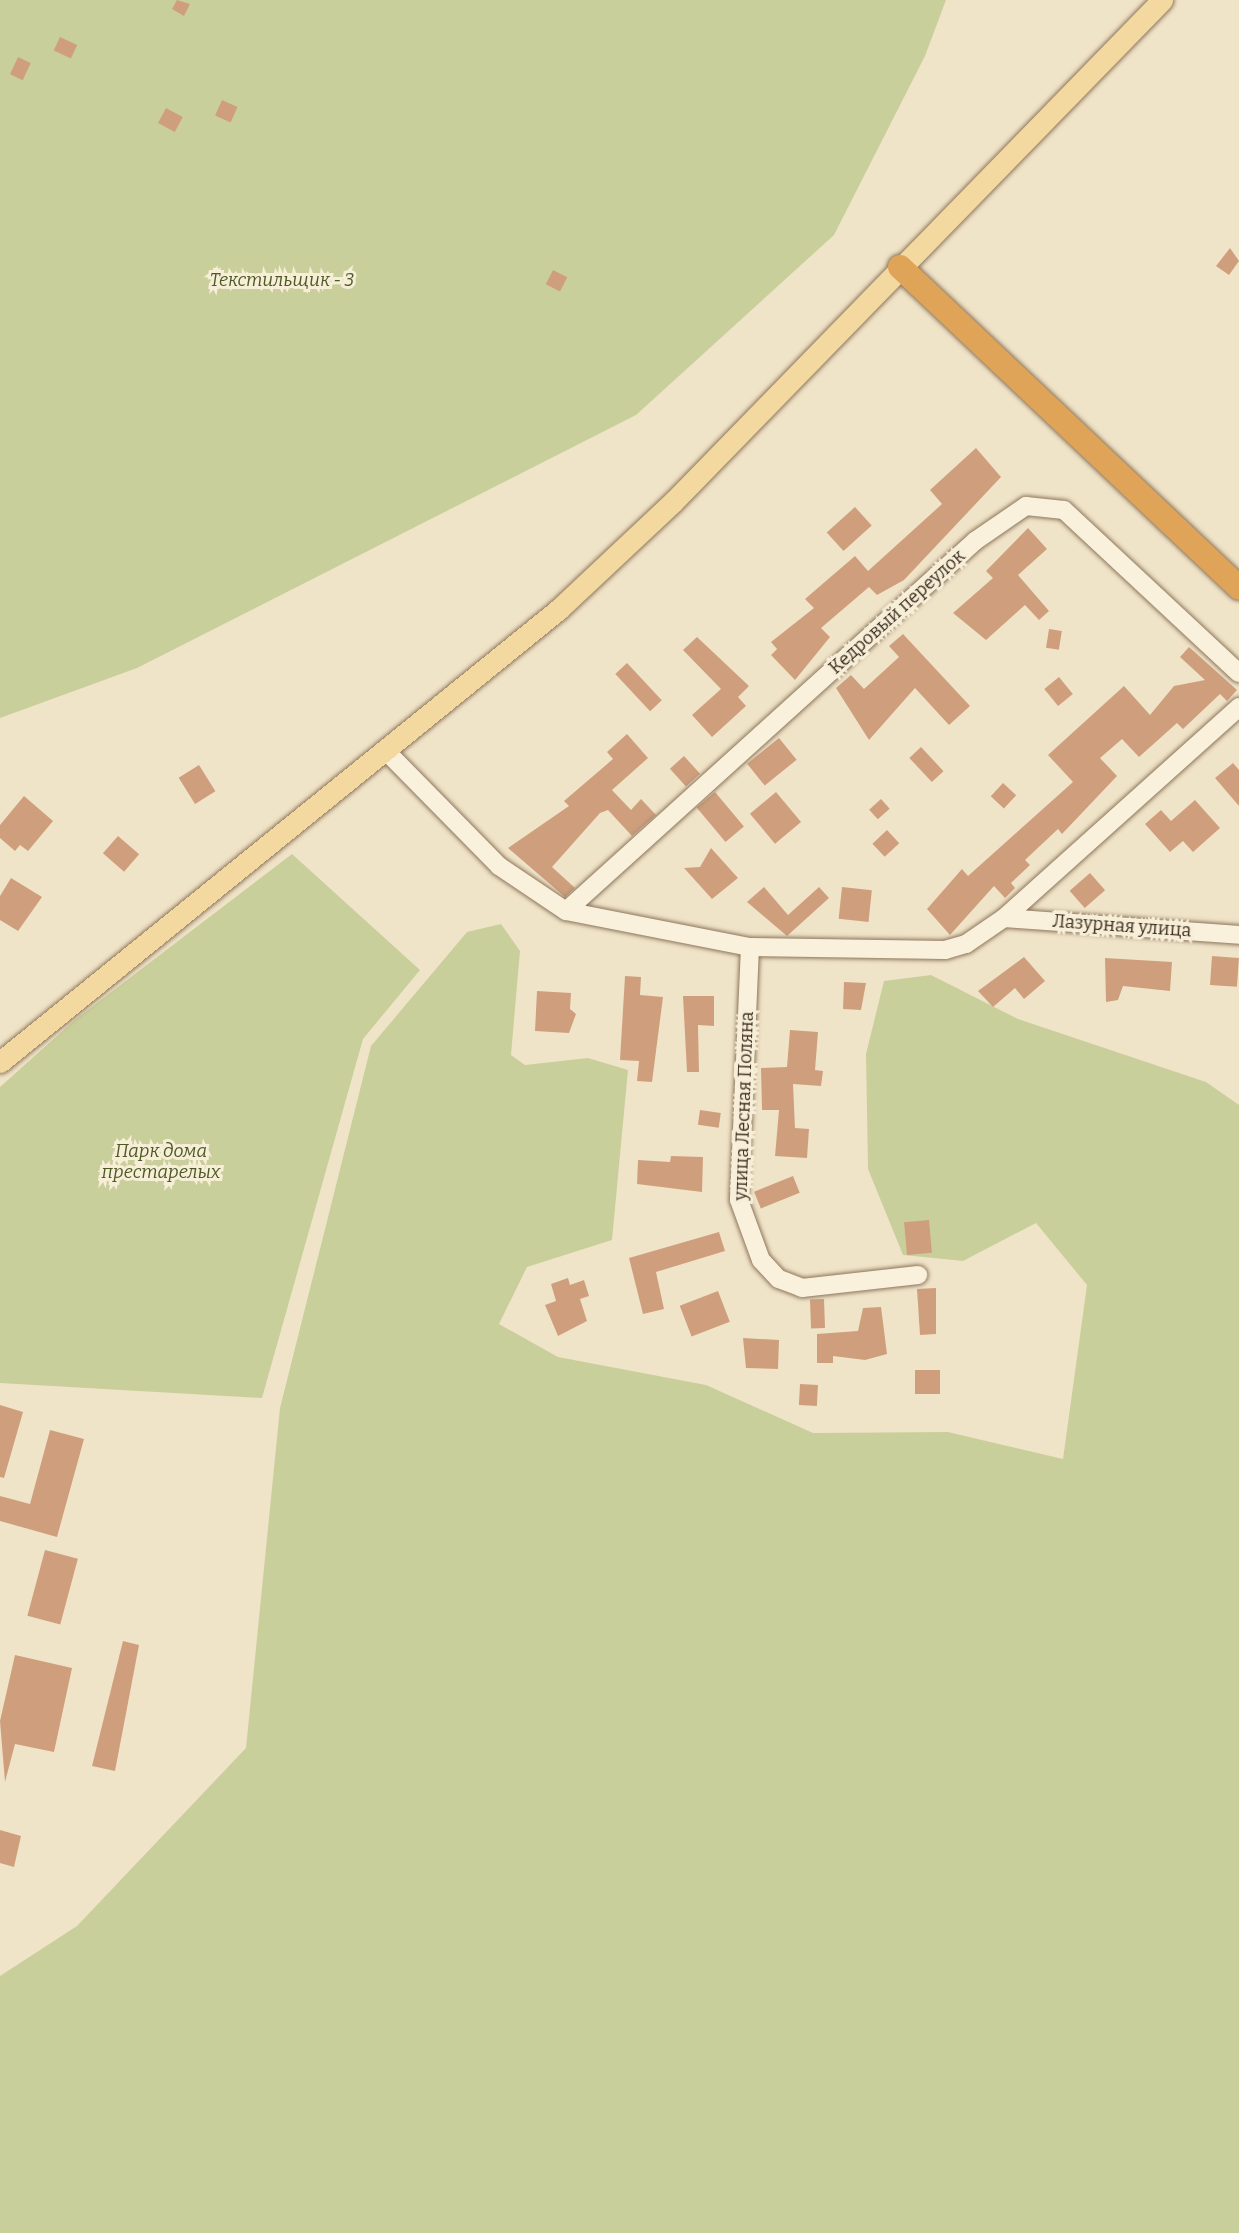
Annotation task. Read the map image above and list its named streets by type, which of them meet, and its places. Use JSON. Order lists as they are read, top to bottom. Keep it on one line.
{"streets":{"street":["Кедровый переулок","Лазурная улица","улица Лесная Поляна"]},"parks":["Текстильщик - 3","Парк дома престарелых"]}
